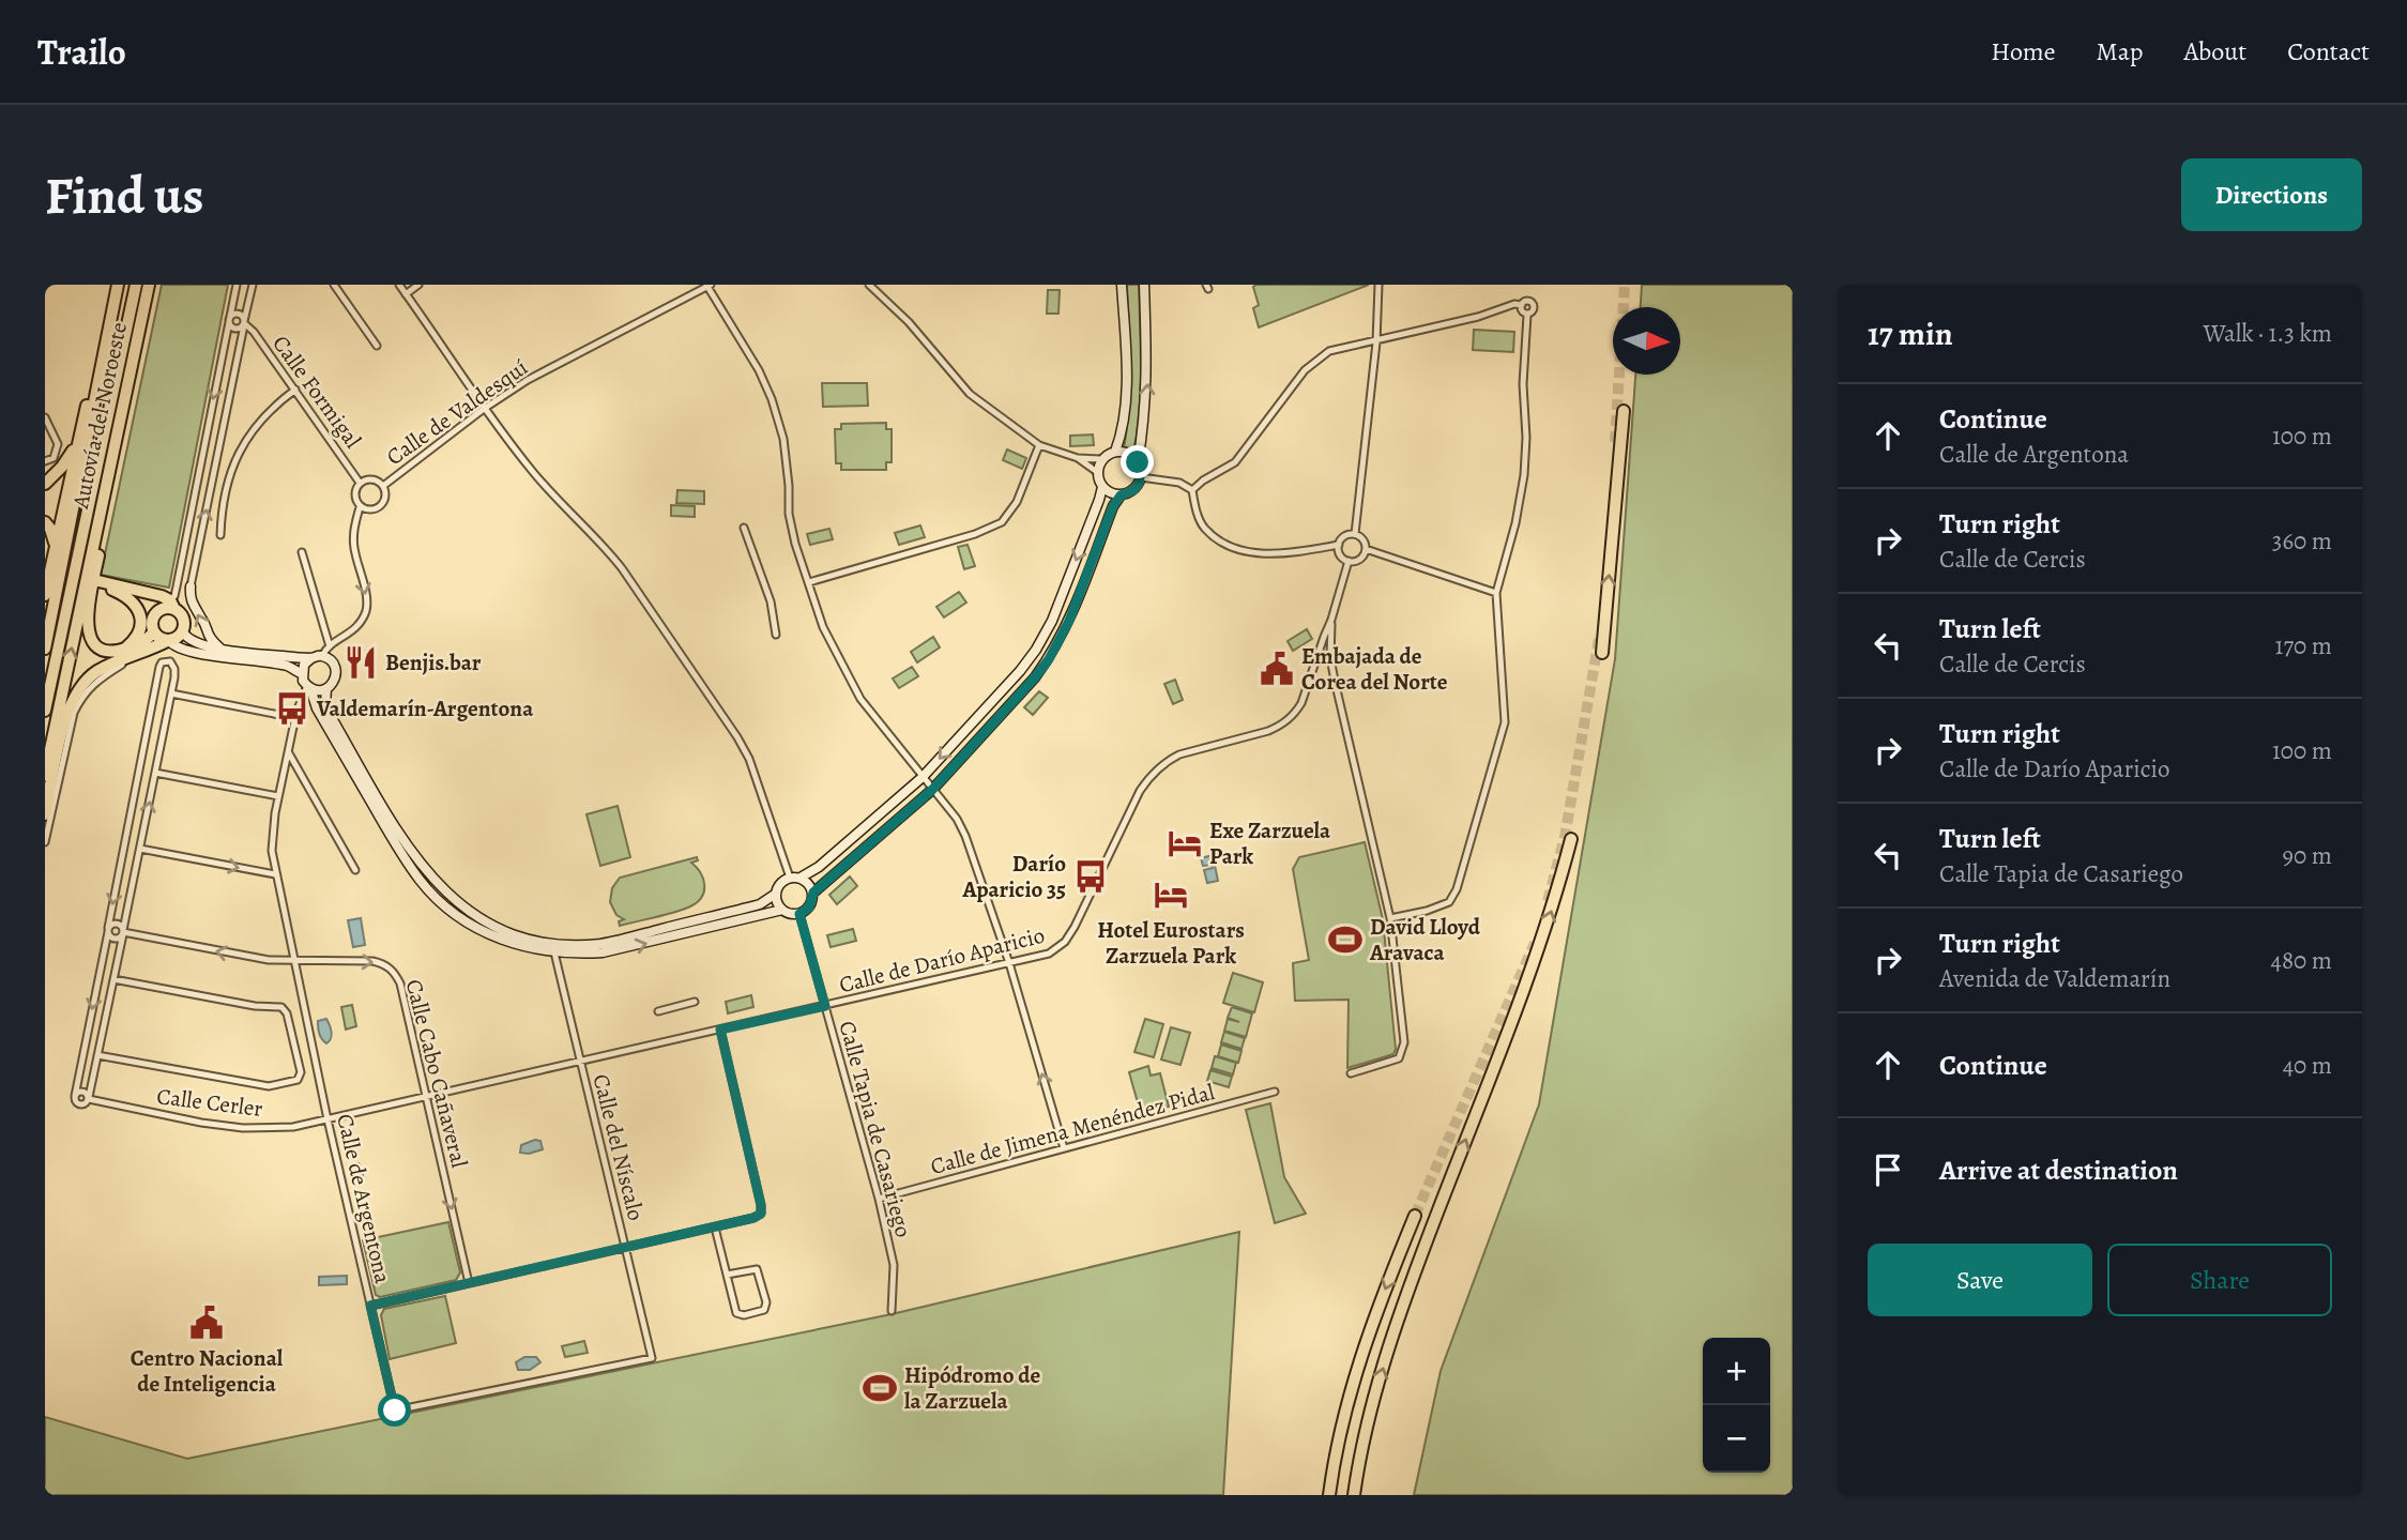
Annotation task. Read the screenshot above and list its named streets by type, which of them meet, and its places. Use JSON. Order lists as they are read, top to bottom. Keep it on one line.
{"streets":{"highway":["Autovía del Noroeste"],"street":["Calle Formigal","Calle de Valdesquí","Calle de Darío Aparicio","Calle Cabo Cañaveral","Calle Cerler","Calle Tapia de Casariego","Calle de Jimena Menéndez Pidal","Calle del Níscalo","Calle de Argentona"]},"crossings":[["Calle Formigal","Calle de Valdesquí"],["Calle de Darío Aparicio","Calle Cabo Cañaveral"],["Calle de Darío Aparicio","Calle Cerler"],["Calle de Darío Aparicio","Calle Tapia de Casariego"],["Calle de Darío Aparicio","Calle del Níscalo"],["Calle de Darío Aparicio","Calle de Argentona"],["Calle Cabo Cañaveral","Calle de Argentona"],["Calle Cerler","Calle de Argentona"],["Calle Tapia de Casariego","Calle de Jimena Menéndez Pidal"],["Calle del Níscalo","Calle de Argentona"]],"places":{"restaurant":["Benjis.bar"],"public building":["Embajada de Corea del Norte","Centro Nacional de Inteligencia"],"bus stop":["Valdemarín-Argentona","Darío Aparicio 35"],"hotel":["Exe Zarzuela Park","Hotel Eurostars Zarzuela Park"],"sports":["David Lloyd Aravaca","Hipódromo de la Zarzuela"]},"north":"right","page":{"header":"Trailo","nav":["Home","Map","About","Contact"],"buttons":["Directions",["Save","Share"]],"title":"Find us","heading":["17 min","Walk · 1.3 km"],"list":[["Continue","Calle de Argentona","100 m"],["Turn right","Calle de Cercis","360 m"],["Turn left","Calle de Cercis","170 m"],["Turn right","Calle de Darío Aparicio","100 m"],["Turn left","Calle Tapia de Casariego","90 m"],["Turn right","Avenida de Valdemarín","480 m"],["Continue","40 m"],"Arrive at destination"],"map_buttons":["+","−"]}}
